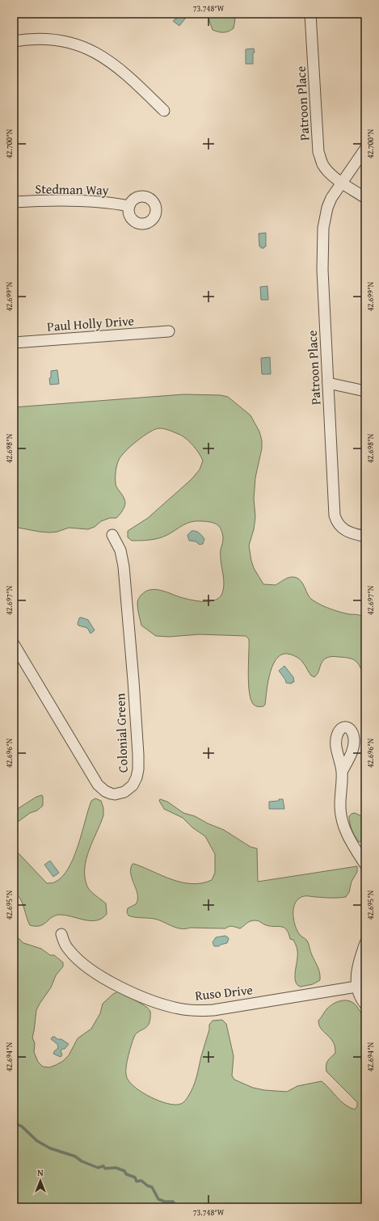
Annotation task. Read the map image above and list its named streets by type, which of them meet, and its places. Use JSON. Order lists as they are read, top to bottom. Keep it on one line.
{"streets":{"street":["Patroon Place","Stedman Way","Paul Holly Drive","Colonial Green","Ruso Drive"]},"north":"top","coordinates":["73.748°W","42.700°N","42.699°N","42.698°N","42.697°N","42.696°N","42.695°N","42.694°N"]}
